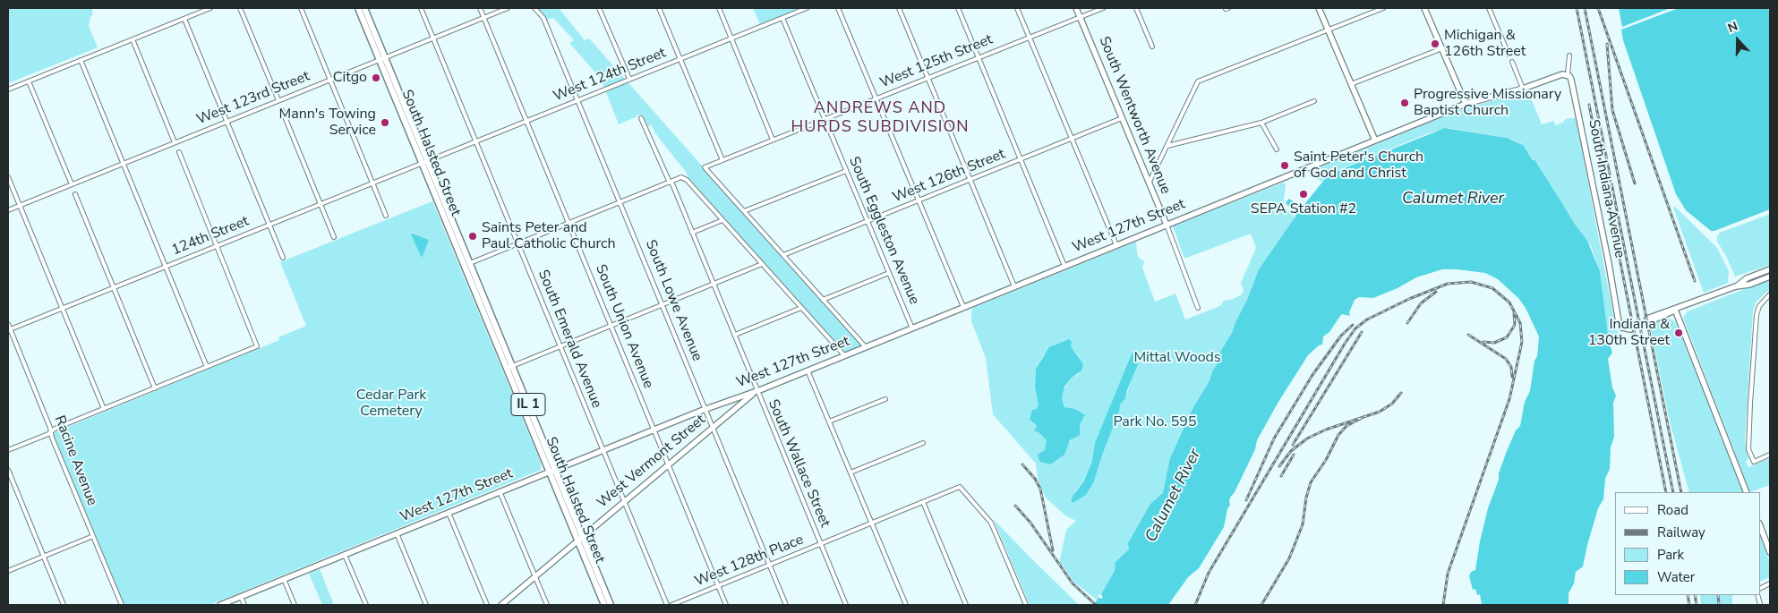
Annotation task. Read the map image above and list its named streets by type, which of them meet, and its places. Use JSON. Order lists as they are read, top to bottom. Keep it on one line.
{"streets":{"main road":["South Wentworth Avenue","South Halsted Street","South Indiana Avenue","West 127th Street","IL 1","West Vermont Street"],"street":["West 125th Street","West 124th Street","West 123rd Street","West 126th Street","South Eggleston Avenue","124th Street","South Lowe Avenue","South Union Avenue","South Emerald Avenue","Racine Avenue","South Wallace Street","West 128th Place"]},"crossings":[["West 125th Street","South Wentworth Avenue"],["West 125th Street","South Eggleston Avenue"],["West 124th Street","South Halsted Street"],["West 124th Street","South Eggleston Avenue"],["West 124th Street","124th Street"],["West 124th Street","South Lowe Avenue"],["West 124th Street","South Union Avenue"],["West 124th Street","South Emerald Avenue"],["West 123rd Street","South Halsted Street"],["West 123rd Street","South Union Avenue"],["West 123rd Street","South Emerald Avenue"],["South Wentworth Avenue","West 126th Street"],["South Wentworth Avenue","West 127th Street"],["South Halsted Street","West 127th Street"],["South Halsted Street","124th Street"],["South Halsted Street","West Vermont Street"],["West 126th Street","South Eggleston Avenue"],["South Indiana Avenue","West 127th Street"],["West 127th Street","South Eggleston Avenue"],["West 127th Street","South Lowe Avenue"],["West 127th Street","South Union Avenue"],["West 127th Street","South Emerald Avenue"],["West 127th Street","West Vermont Street"],["West 127th Street","South Wallace Street"],["124th Street","Racine Avenue"],["South Lowe Avenue","West Vermont Street"],["South Lowe Avenue","West 128th Place"],["South Union Avenue","West Vermont Street"],["South Union Avenue","West 128th Place"],["South Emerald Avenue","West Vermont Street"],["West Vermont Street","South Wallace Street"],["South Wallace Street","West 128th Place"]],"districts":["ANDREWS AND HURDS SUBDIVISION"],"water":["Calumet River"],"parks":["Mittal Woods","Cedar Park Cemetery","Park No. 595"],"places":["Michigan & 126th Street","Citgo","Progressive Missionary Baptist Church","Mann's Towing Service","Saint Peter's Church of God and Christ","SEPA Station #2","Saints Peter and Paul Catholic Church","Indiana & 130th Street"],"legend":["Road","Railway","Park","Water"],"north":"top"}
